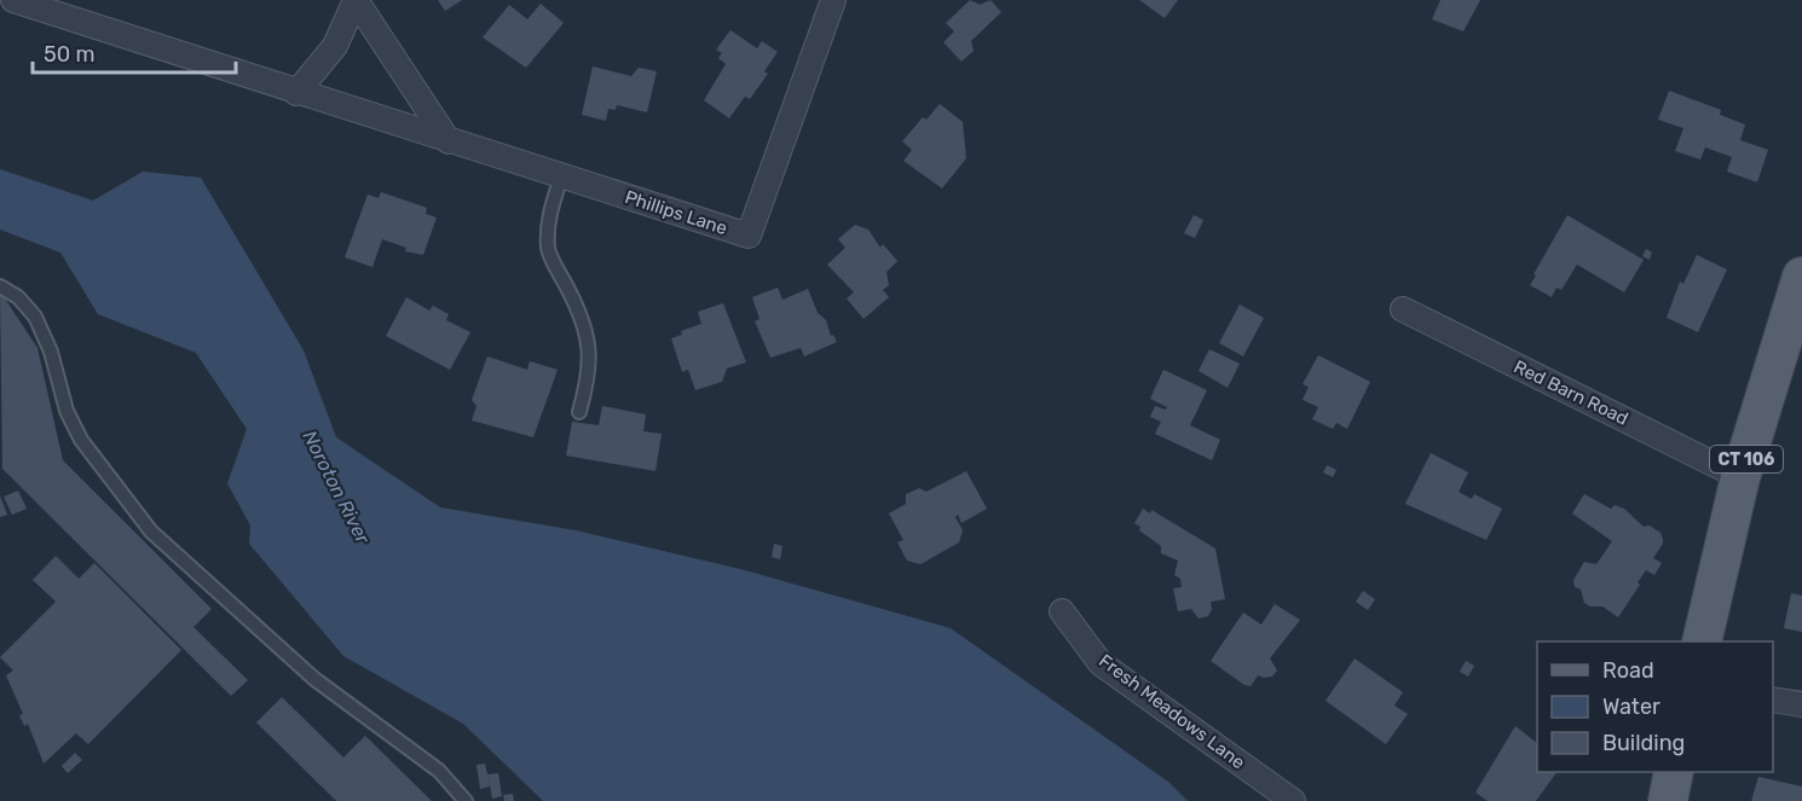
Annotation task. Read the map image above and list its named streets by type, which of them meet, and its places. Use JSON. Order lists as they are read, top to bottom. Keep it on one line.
{"streets":{"main road":["CT 106"],"street":["Phillips Lane","Red Barn Road","Fresh Meadows Lane"]},"crossings":[["Red Barn Road","CT 106"]],"water":["Noroton River"],"legend":["Road","Water","Building"],"scale_bar":"50 m"}
